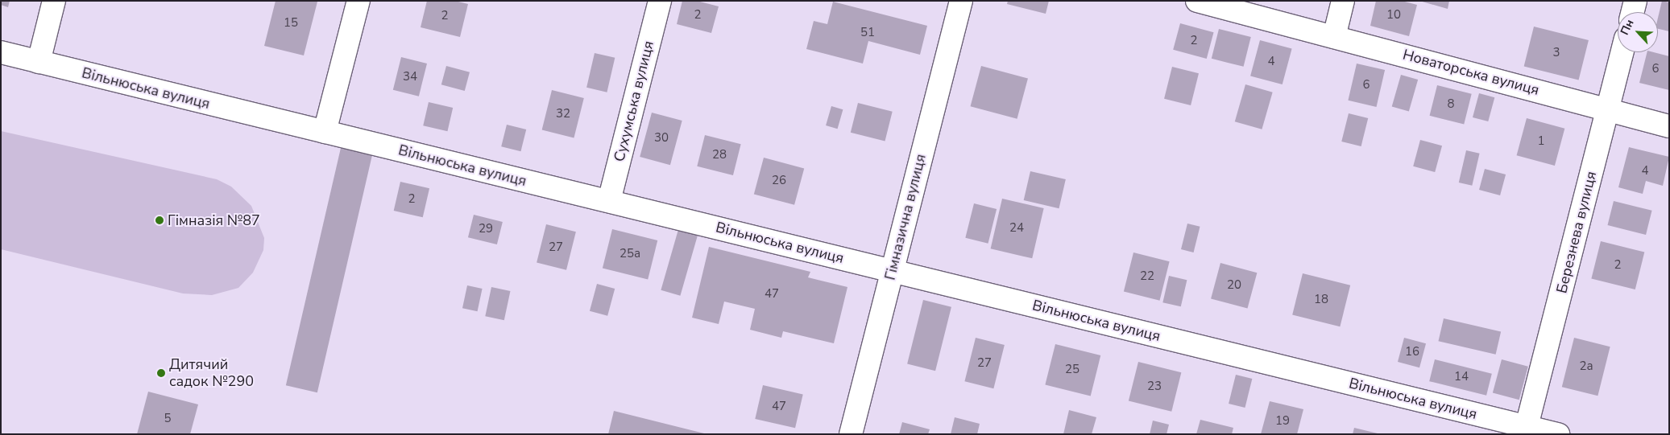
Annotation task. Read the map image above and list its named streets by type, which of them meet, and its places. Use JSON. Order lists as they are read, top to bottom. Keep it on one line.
{"streets":{"street":["Новаторська вулиця","Вільнюська вулиця","Сухумська вулиця","Гімназична вулиця","Березнева вулиця"]},"crossings":[["Новаторська вулиця","Березнева вулиця"],["Вільнюська вулиця","Сухумська вулиця"],["Вільнюська вулиця","Гімназична вулиця"],["Вільнюська вулиця","Березнева вулиця"]],"places":["Гімназія №87","Дитячий садок №290"],"house_numbers":["2","10","2","15","51","2","3","4","6","34","6","8","32","30","1","28","4","26","2","24","29","27","25а","2","22","20","47","18","16","27","2а","25","14","23","47","5","19"],"north":"top left"}
